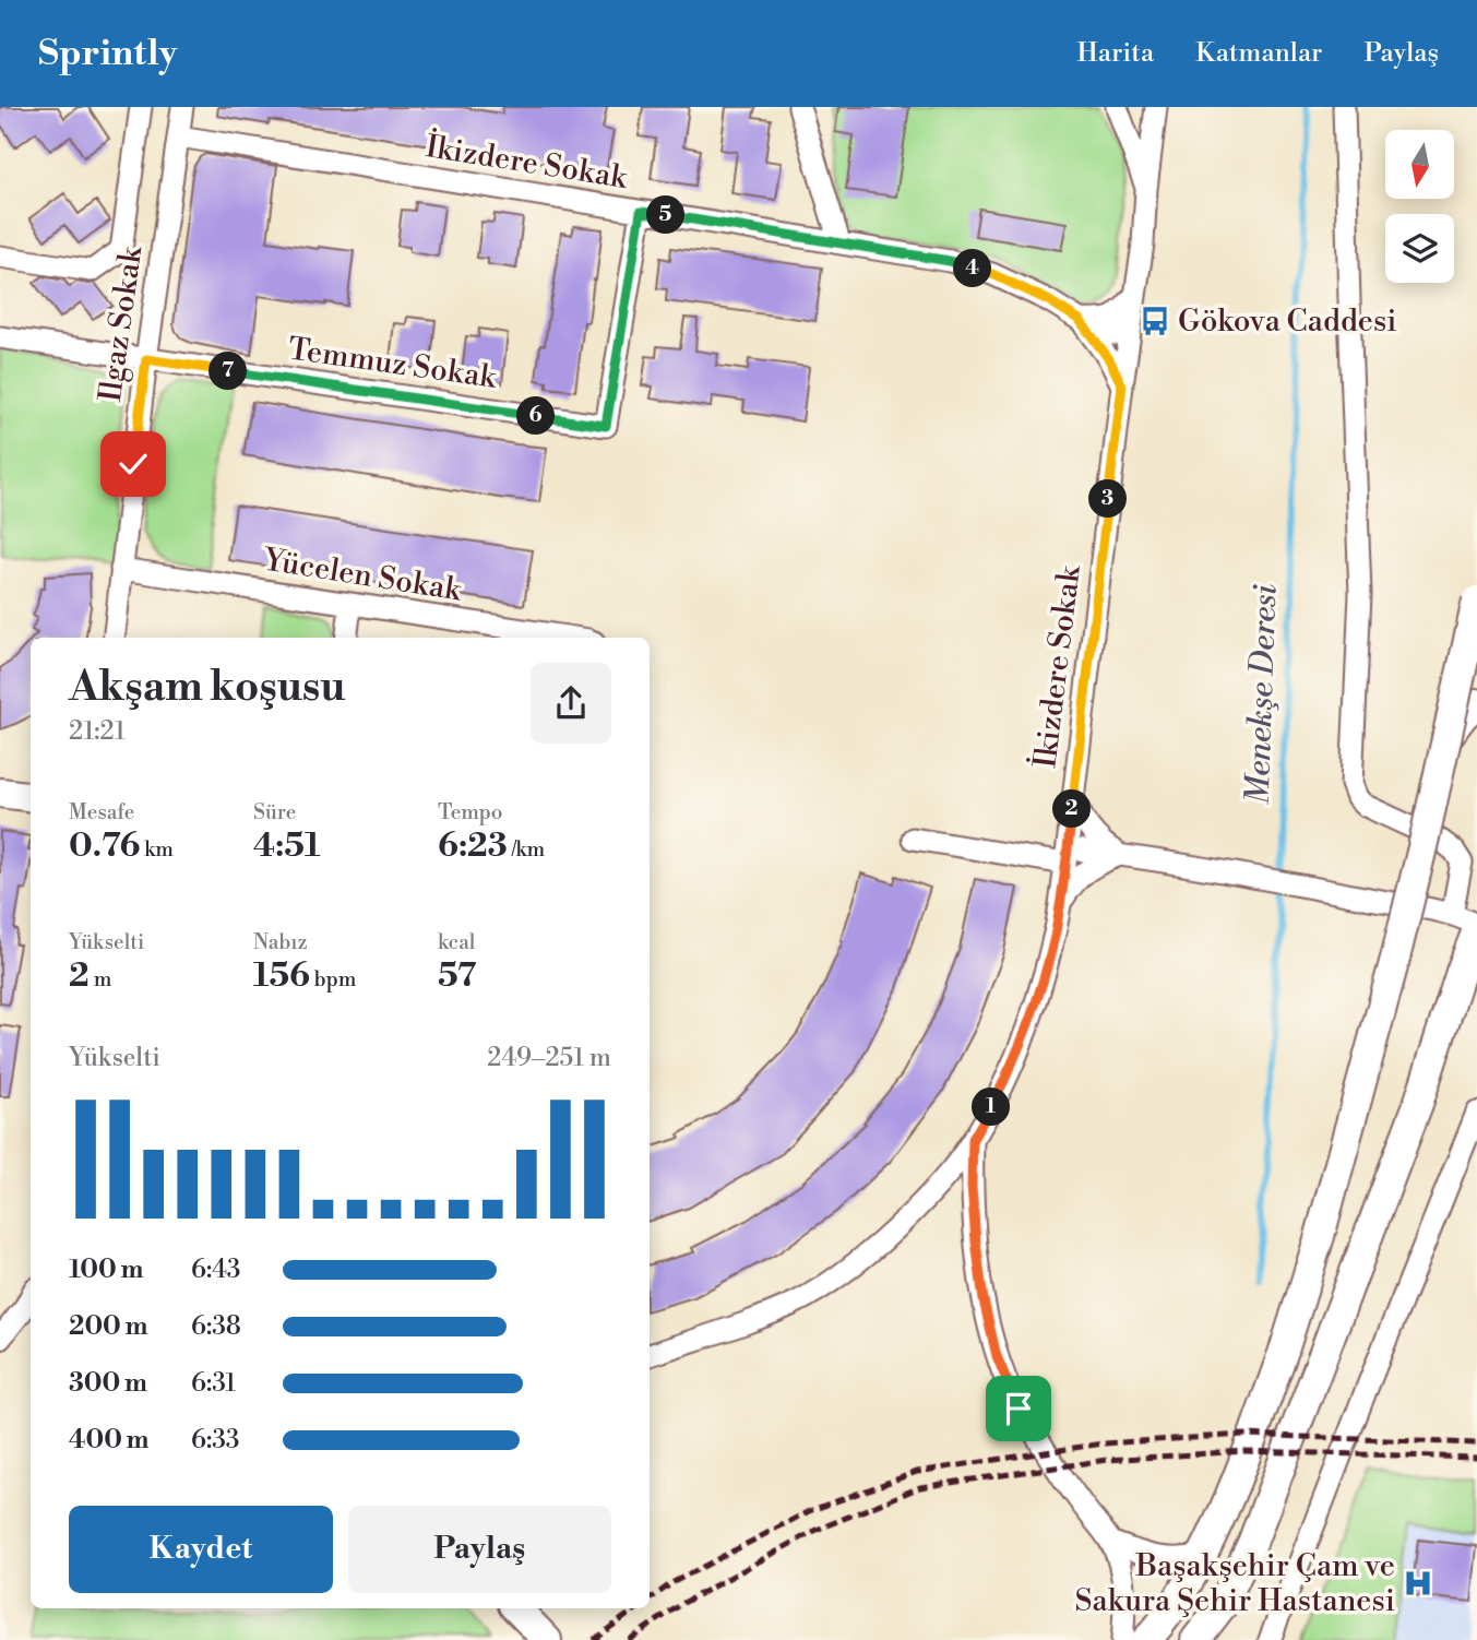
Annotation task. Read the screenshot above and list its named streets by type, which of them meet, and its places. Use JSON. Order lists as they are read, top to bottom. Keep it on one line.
{"streets":{"street":["İkizdere Sokak","Ilgaz Sokak","Temmuz Sokak","Yücelen Sokak"]},"crossings":[["İkizdere Sokak","Ilgaz Sokak"],["İkizdere Sokak","Temmuz Sokak"],["Ilgaz Sokak","Temmuz Sokak"],["Ilgaz Sokak","Yücelen Sokak"]],"water":["Menekşe Deresi"],"places":{"bus stop":["Gökova Caddesi"],"hospital":["Başakşehir Çam ve Sakura Şehir Hastanesi"]},"north":"bottom","page":{"header":"Sprintly","nav":["Harita","Katmanlar","Paylaş"],"pins":["5","4","7","6","3","2","1"],"heading":["Akşam koşusu","21:21"],"stats":[["Mesafe","0.76 km"],["Süre","4:51"],["Tempo","6:23 /km"],["Yükselti","2 m"],["Nabız","156 bpm"],["kcal","57"]],"chart":["Yükselti","249–251 m"],"list":[{"name":"100 m","note":"6:43"},{"name":"200 m","note":"6:38"},{"name":"300 m","note":"6:31"},{"name":"400 m","note":"6:33"}],"buttons":["Kaydet","Paylaş"]}}
